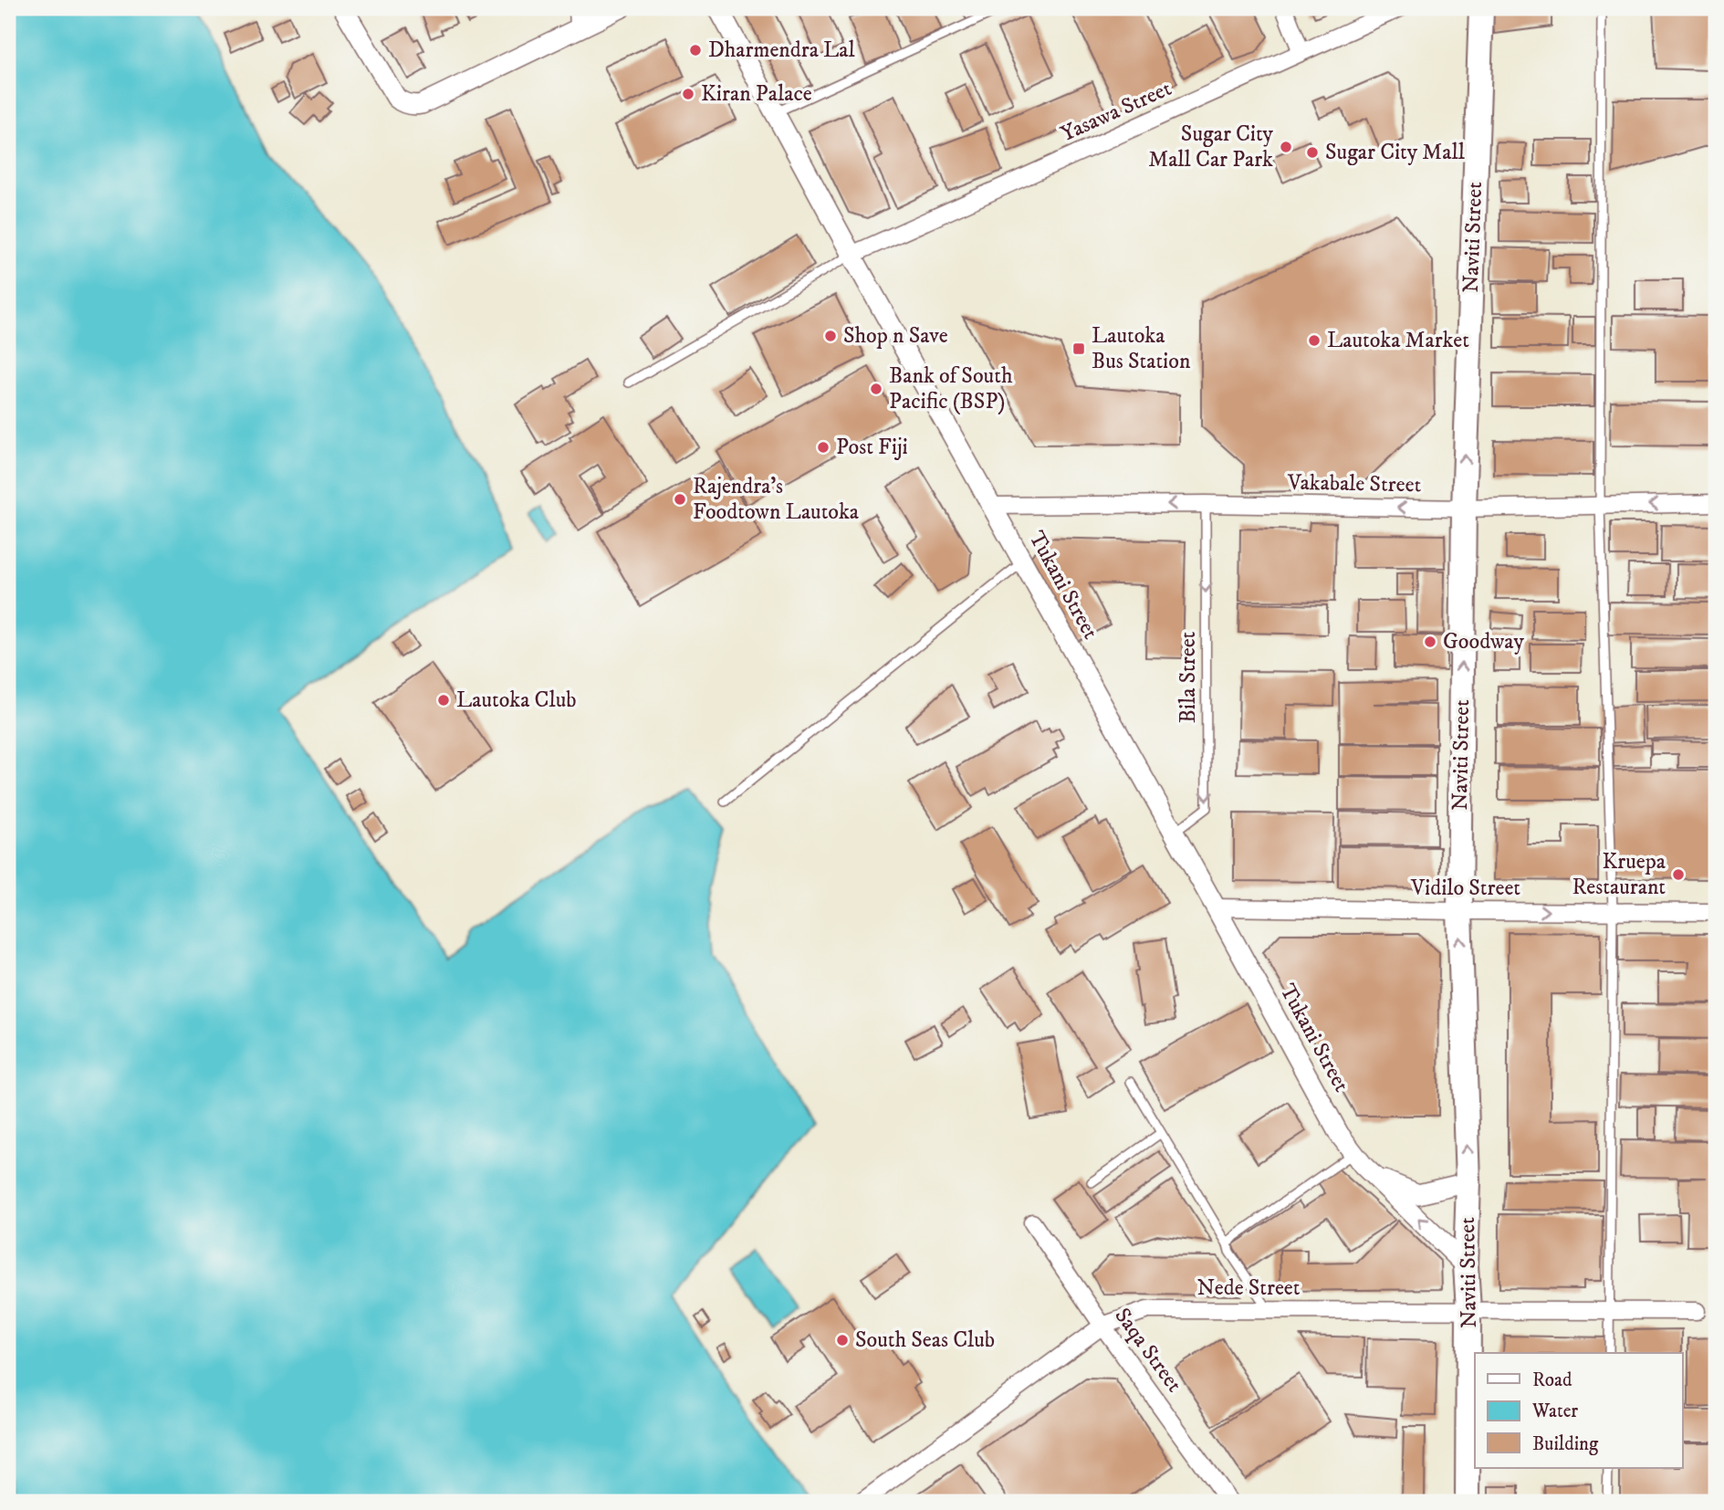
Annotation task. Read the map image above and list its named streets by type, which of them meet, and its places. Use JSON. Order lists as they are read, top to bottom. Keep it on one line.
{"streets":{"main road":["Naviti Street"],"street":["Yasawa Street","Vakabale Street","Tukani Street","Vidilo Street","Nede Street","Saqa Street"],"lane":["Bila Street"]},"crossings":[["Yasawa Street","Tukani Street"],["Naviti Street","Vakabale Street"],["Naviti Street","Tukani Street"],["Naviti Street","Vidilo Street"],["Naviti Street","Nede Street"],["Vakabale Street","Tukani Street"],["Vakabale Street","Bila Street"],["Tukani Street","Bila Street"],["Tukani Street","Vidilo Street"],["Nede Street","Saqa Street"]],"one_way":["Naviti Street","Vakabale Street","Bila Street"],"places":{"other":["Dharmendra Lal","Kiran Palace","Sugar City Mall Car Park","Sugar City Mall","Shop n Save","Lautoka Market","Bank of South Pacific (BSP)","Post Fiji","Rajendra's Foodtown Lautoka","Goodway","Lautoka Club","Kruepa Restaurant","South Seas Club"],"transit":["Lautoka Bus Station"]},"legend":["Road","Water","Building"]}
